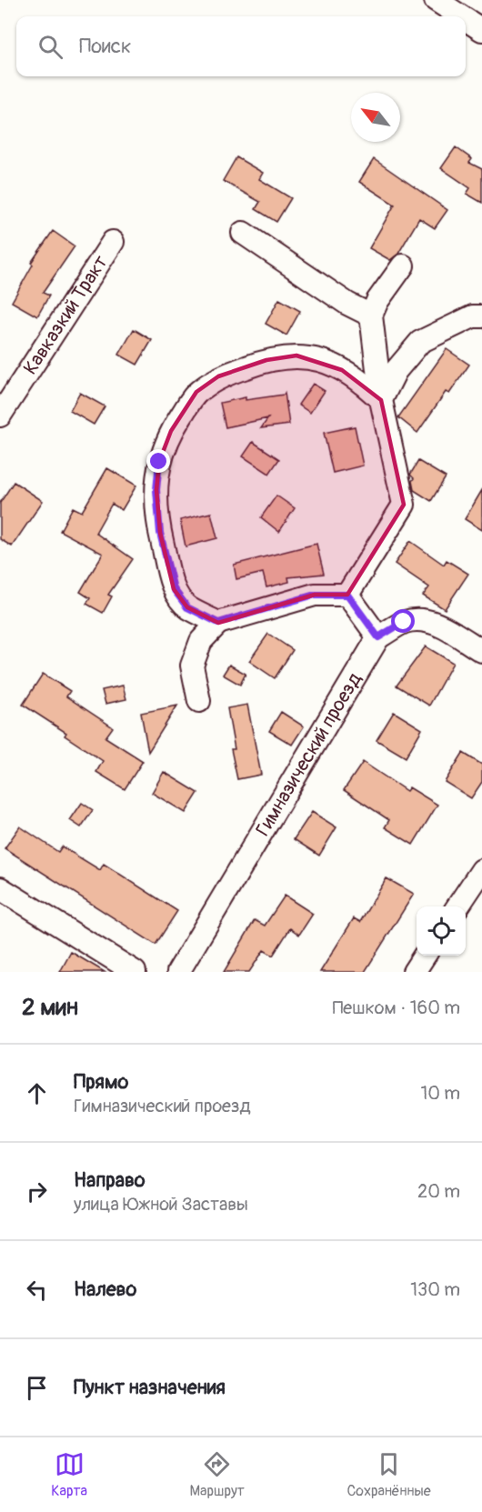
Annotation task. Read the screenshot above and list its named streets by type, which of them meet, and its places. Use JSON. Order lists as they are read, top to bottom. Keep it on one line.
{"streets":{"street":["Кавказкий Тракт","Гимназический проезд"]},"north":"top left","page":{"search":"Поиск","heading":["2 мин","Пешком · 160 m"],"list":[["Прямо","Гимназический проезд","10 m"],["Направо","улица Южной Заставы","20 m"],["Налево","130 m"],"Пункт назначения"],"nav":["Карта","Маршрут","Сохранённые"]}}
